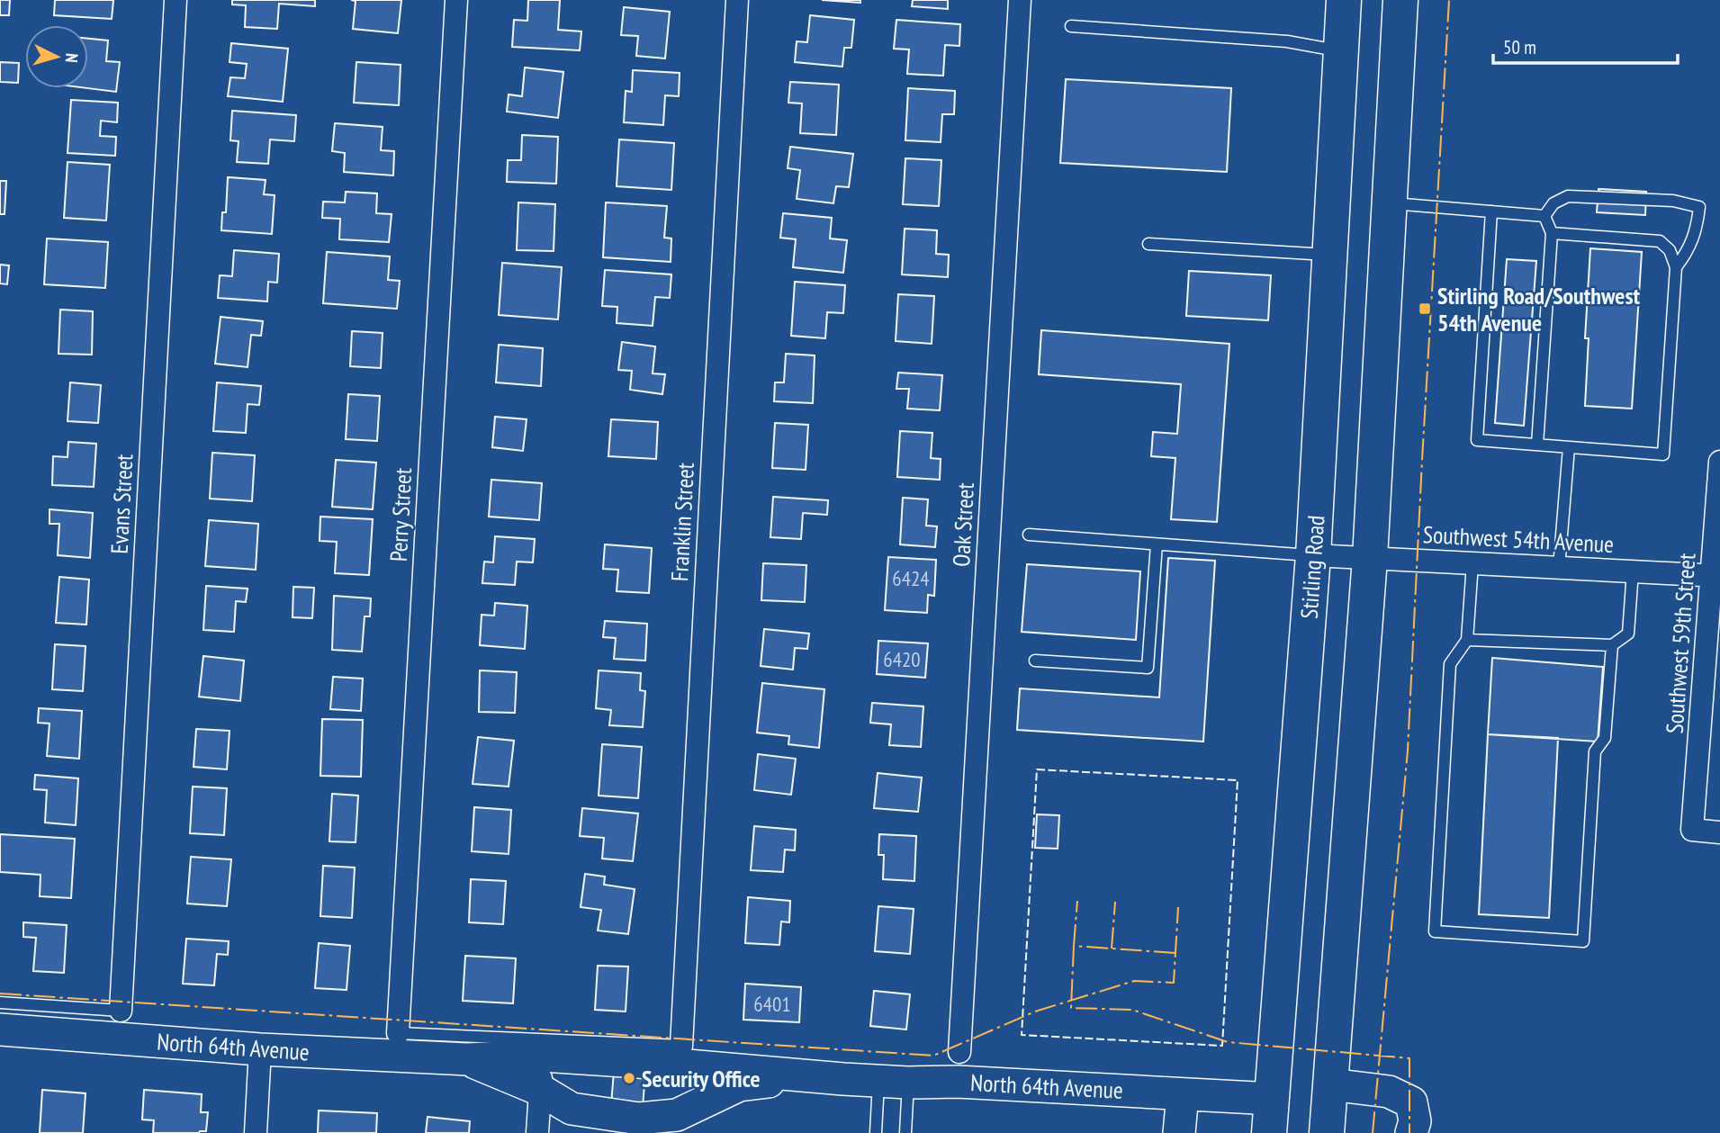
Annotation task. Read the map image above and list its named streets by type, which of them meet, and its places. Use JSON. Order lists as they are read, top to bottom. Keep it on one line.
{"streets":{"main road":["Stirling Road"],"street":["Evans Street","Perry Street","Franklin Street","Oak Street","Southwest 54th Avenue","Southwest 59th Street","North 64th Avenue"]},"crossings":[["Southwest 54th Avenue","Stirling Road"],["Southwest 54th Avenue","Southwest 59th Street"],["Stirling Road","North 64th Avenue"]],"places":{"transit":["Stirling Road/Southwest 54th Avenue"],"other":["Security Office"]},"house_numbers":["6424","6420","6401"],"scale_bar":"50 m","north":"right"}
